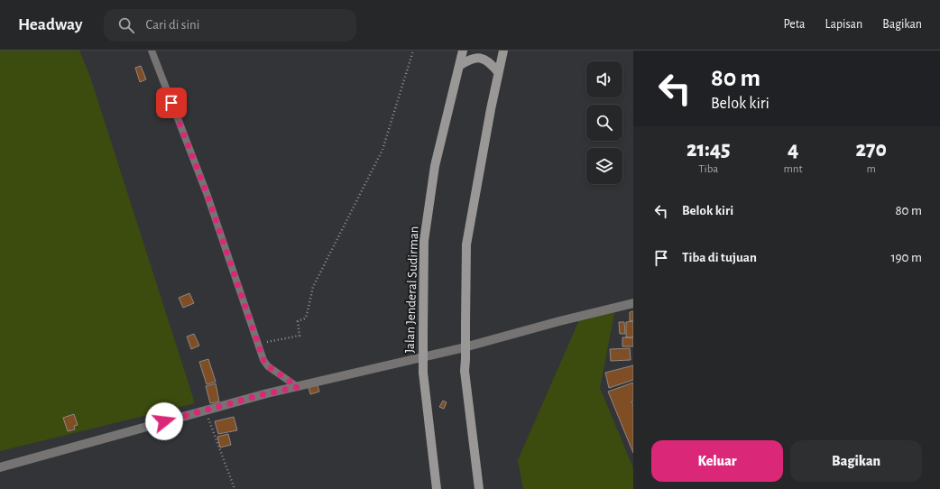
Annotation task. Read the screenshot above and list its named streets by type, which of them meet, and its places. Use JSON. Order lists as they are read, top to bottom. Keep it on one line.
{"streets":{"main road":["Jalan Jenderal Sudirman"]},"page":{"header":"Headway","search":"Cari di sini","nav":["Peta","Lapisan","Bagikan"],"turn":["80 m","Belok kiri"],"eta":["21:45","Tiba","4","mnt","270","m"],"list":[{"name":"Belok kiri","value":"80 m"},{"name":"Tiba di tujuan","value":"190 m"}],"buttons":["Keluar","Bagikan"]}}
